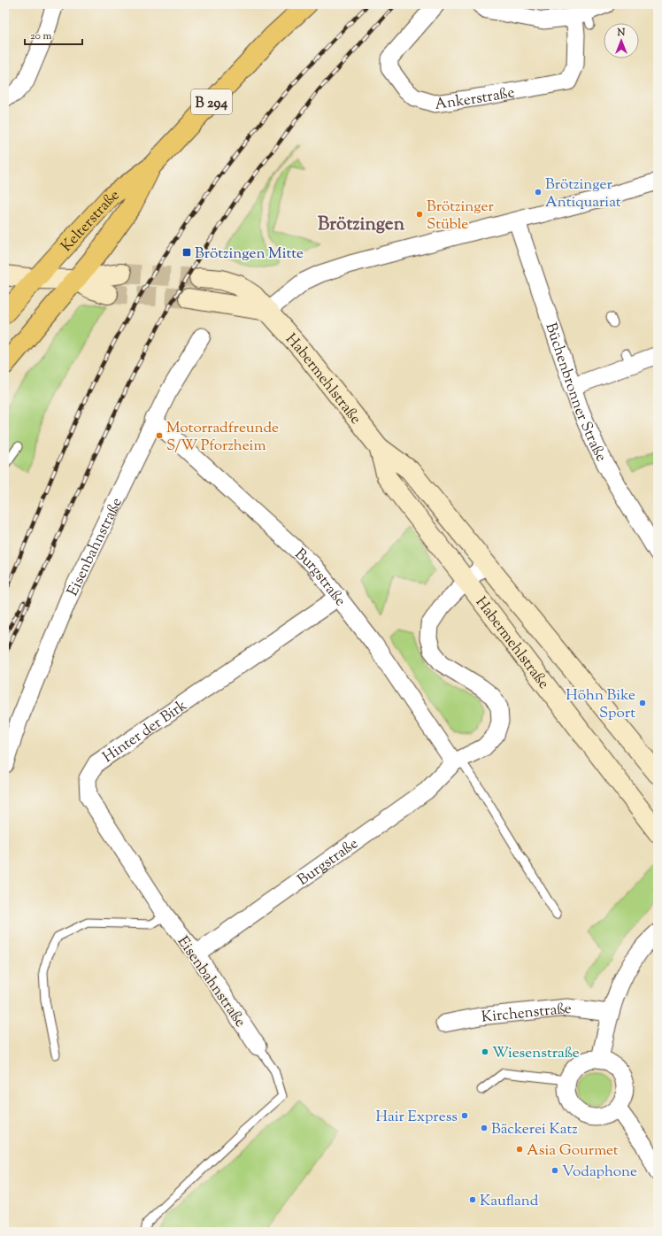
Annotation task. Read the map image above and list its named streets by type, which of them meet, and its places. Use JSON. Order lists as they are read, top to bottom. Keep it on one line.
{"streets":{"main road":["B 294","Kelterstraße","Habermehlstraße"],"street":["Ankerstraße","Büchenbronner Straße","Eisenbahnstraße","Burgstraße","Hinter der Birk","Kirchenstraße"]},"crossings":[["B 294","Kelterstraße"],["Habermehlstraße","Burgstraße"],["Eisenbahnstraße","Burgstraße"],["Eisenbahnstraße","Hinter der Birk"],["Burgstraße","Hinter der Birk"]],"districts":["Brötzingen"],"places":{"other":["Brötzinger Antiquariat","Brötzinger Stüble","Motorradfreunde S/W Pforzheim","Höhn Bike Sport","Wiesenstraße","Hair Express","Bäckerei Katz","Asia Gourmet","Vodaphone","Kaufland"],"transit":["Brötzingen Mitte"]},"scale_bar":"20 m","north":"top"}
